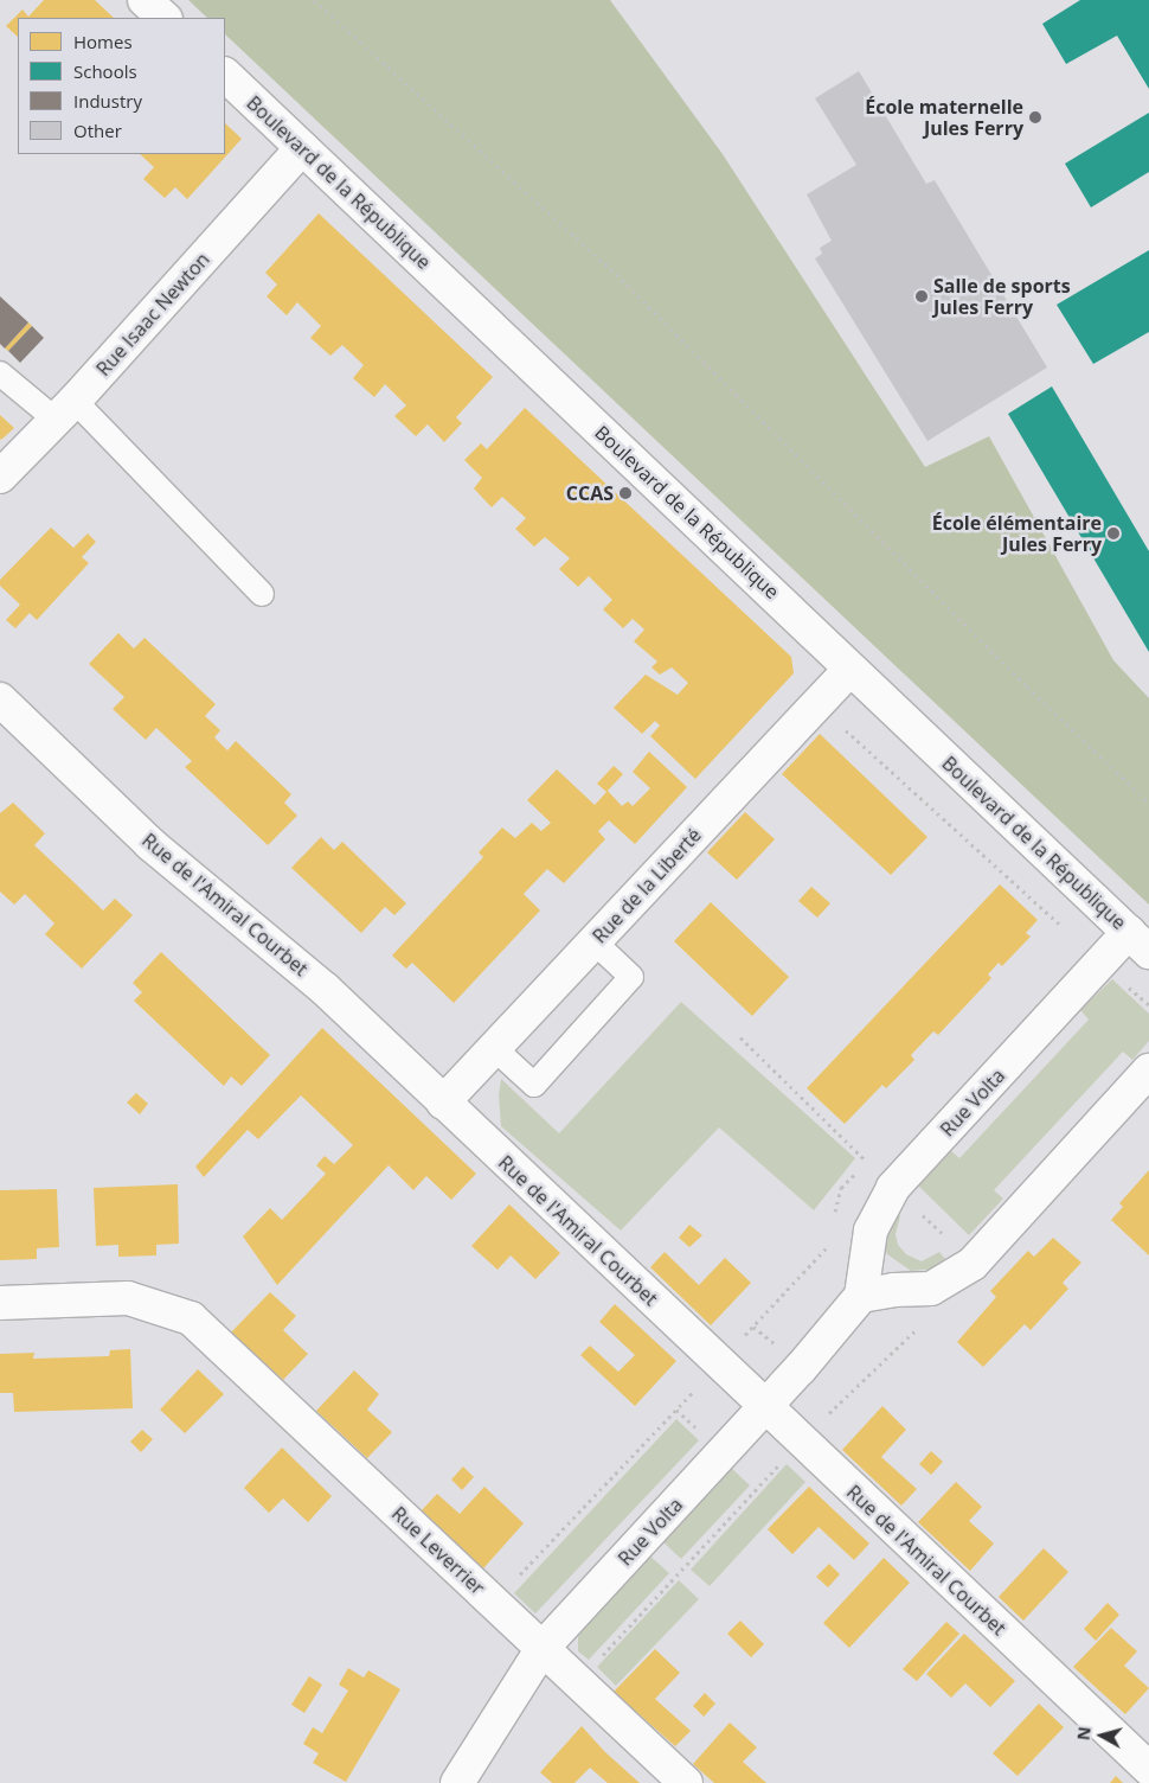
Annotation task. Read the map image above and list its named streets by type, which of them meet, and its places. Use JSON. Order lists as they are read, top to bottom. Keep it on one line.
{"streets":{"street":["Boulevard de la République","Rue Isaac Newton","Rue de la Liberté","Rue de l'Amiral Courbet","Rue Volta","Rue Leverrier"]},"crossings":[["Boulevard de la République","Rue Isaac Newton"],["Boulevard de la République","Rue de la Liberté"],["Boulevard de la République","Rue Volta"],["Rue de la Liberté","Rue de l'Amiral Courbet"],["Rue de l'Amiral Courbet","Rue Volta"],["Rue Volta","Rue Leverrier"]],"places":["École maternelle Jules Ferry","Salle de sports Jules Ferry","CCAS","École élémentaire Jules Ferry"],"legend":["Homes","Schools","Industry","Other"],"north":"left"}
